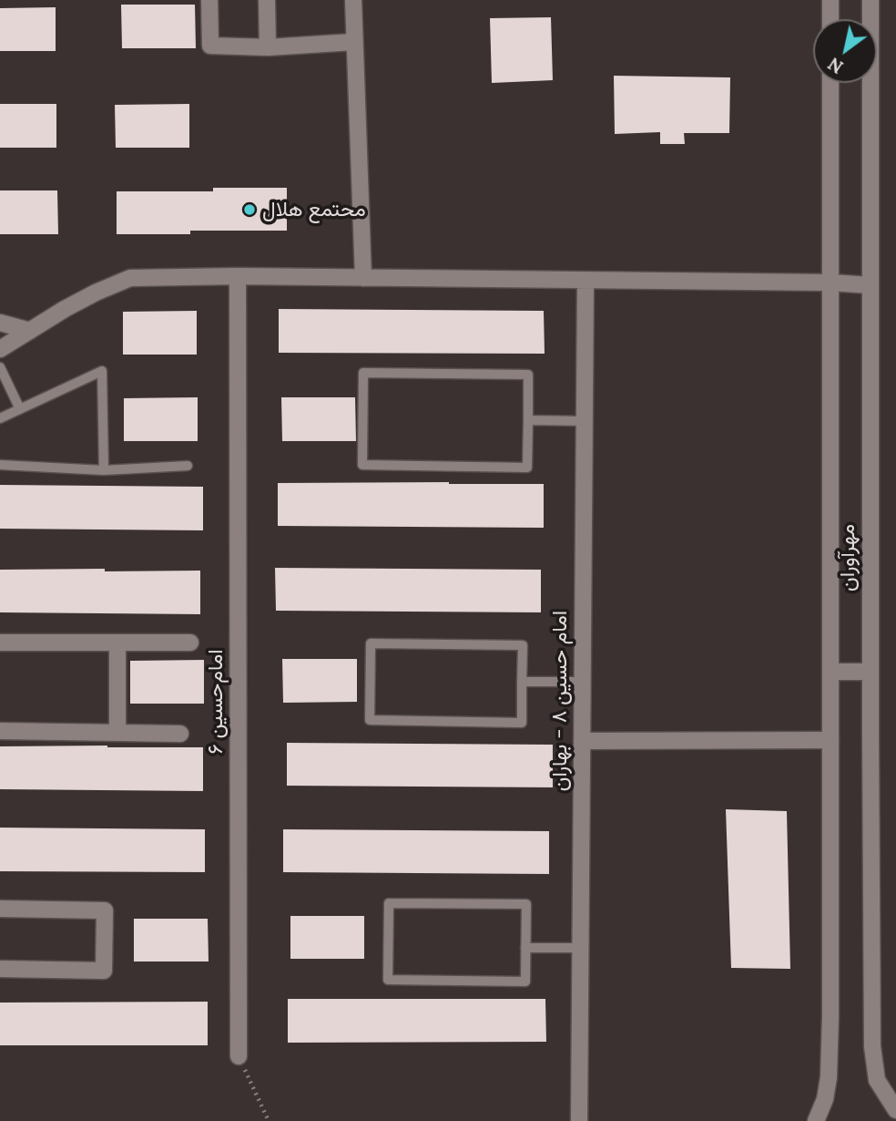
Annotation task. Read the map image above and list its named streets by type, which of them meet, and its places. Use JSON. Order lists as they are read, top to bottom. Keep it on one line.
{"streets":{"street":["مهرآوران","امام حسین ۸ - بهاران","امام‌حسین ۶"]},"places":["محتمع هلال"],"north":"bottom left"}
